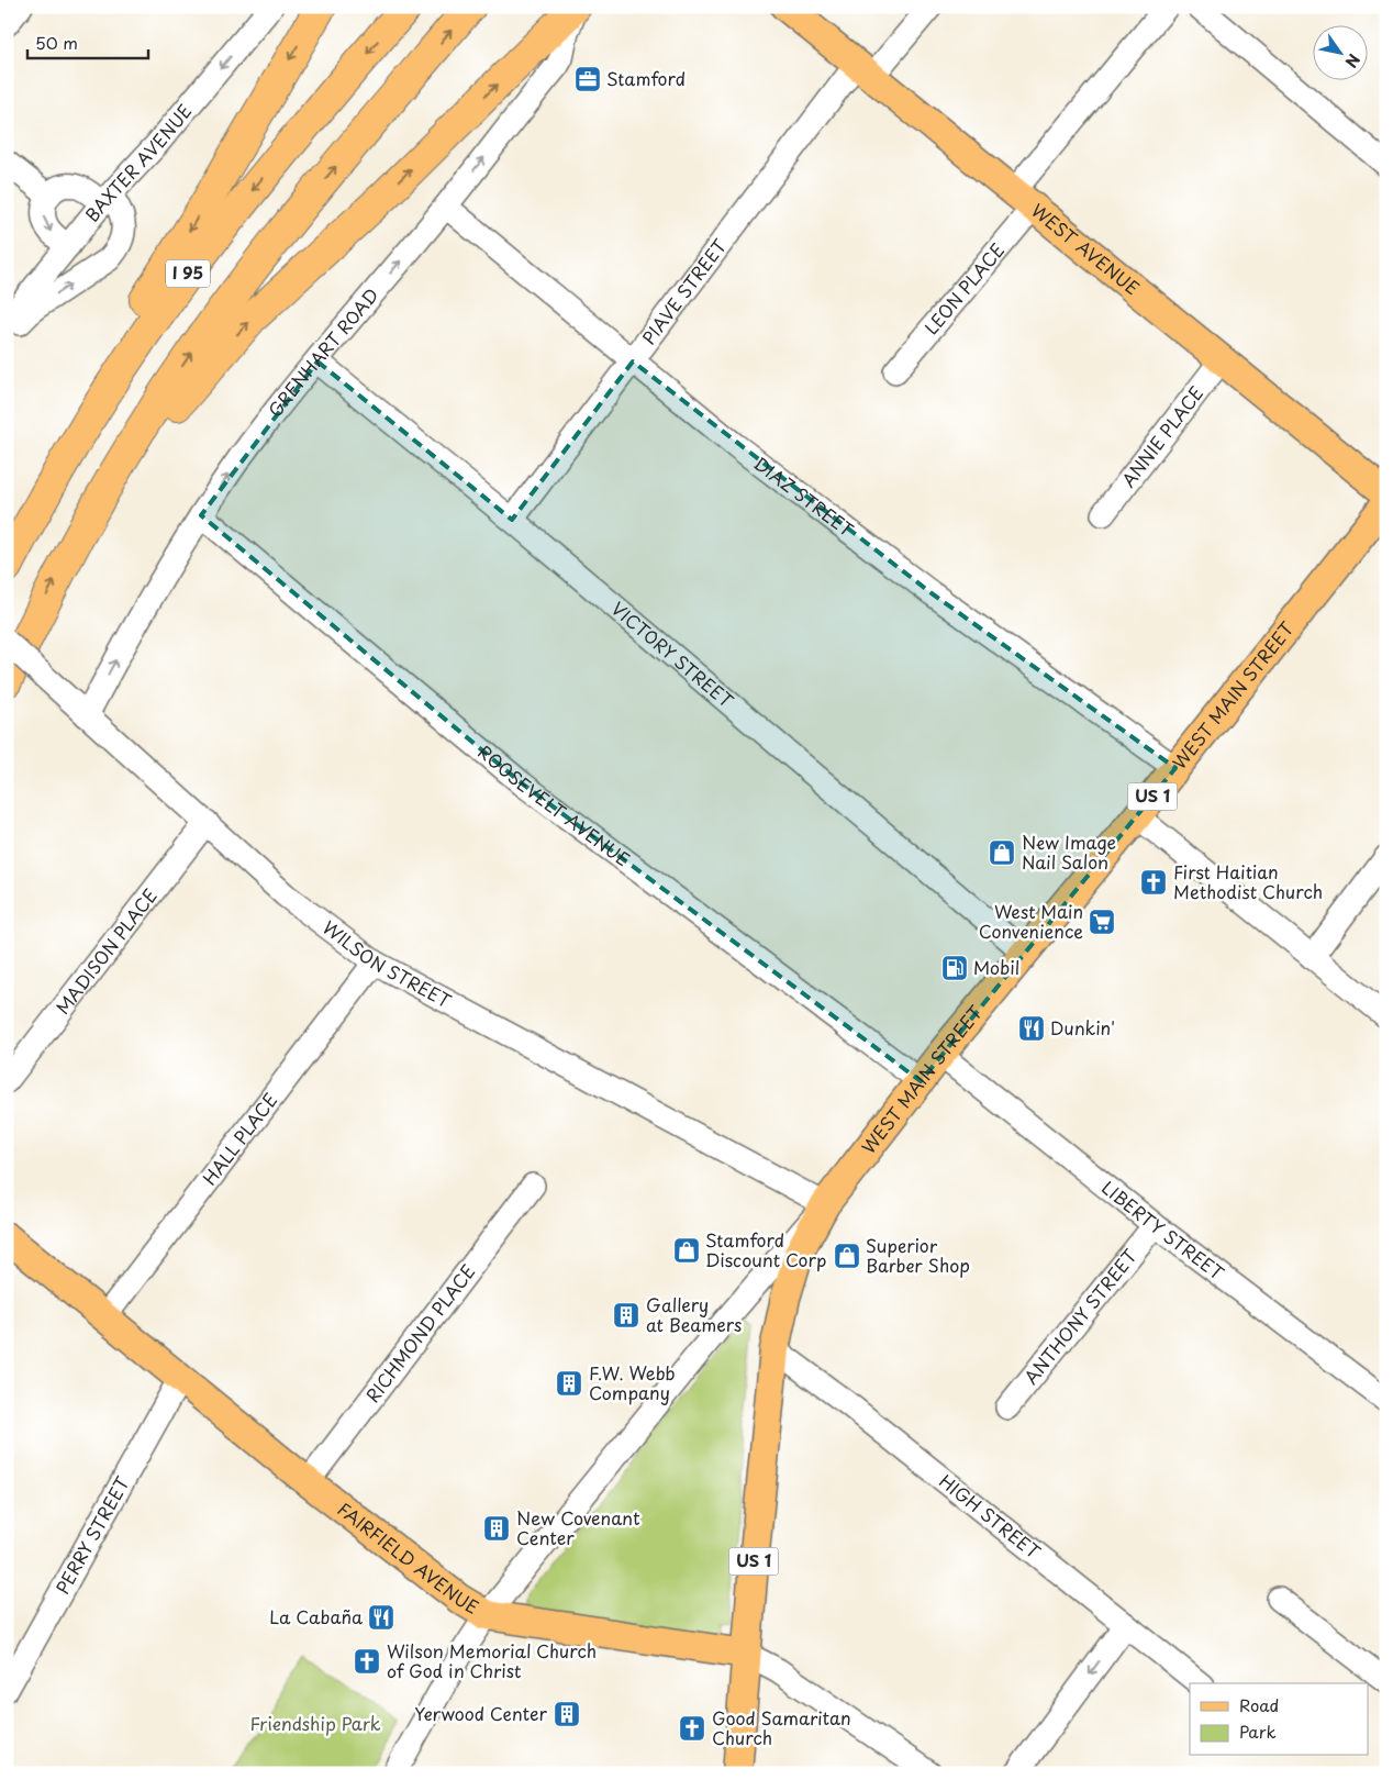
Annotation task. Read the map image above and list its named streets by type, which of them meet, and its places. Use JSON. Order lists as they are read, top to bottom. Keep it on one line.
{"streets":{"highway":["I 95"],"main road":["WEST AVENUE","WEST MAIN STREET","US 1","FAIRFIELD AVENUE"],"street":["BAXTER AVENUE","LEON PLACE","PIAVE STREET","GRENHART ROAD","ANNIE PLACE","DIAZ STREET","VICTORY STREET","ROOSEVELT AVENUE","MADISON PLACE","WILSON STREET","HALL PLACE","LIBERTY STREET","ANTHONY STREET","RICHMOND PLACE","HIGH STREET","PERRY STREET"]},"crossings":[["WEST AVENUE","LEON PLACE"],["WEST AVENUE","PIAVE STREET"],["WEST AVENUE","ANNIE PLACE"],["PIAVE STREET","DIAZ STREET"],["PIAVE STREET","VICTORY STREET"],["GRENHART ROAD","DIAZ STREET"],["GRENHART ROAD","VICTORY STREET"],["GRENHART ROAD","ROOSEVELT AVENUE"],["GRENHART ROAD","WILSON STREET"],["DIAZ STREET","WEST MAIN STREET"],["VICTORY STREET","WEST MAIN STREET"],["WEST MAIN STREET","ROOSEVELT AVENUE"],["WEST MAIN STREET","WILSON STREET"],["WEST MAIN STREET","LIBERTY STREET"],["WEST MAIN STREET","HIGH STREET"],["WEST MAIN STREET","FAIRFIELD AVENUE"],["MADISON PLACE","WILSON STREET"],["WILSON STREET","HALL PLACE"],["HALL PLACE","FAIRFIELD AVENUE"],["LIBERTY STREET","ANTHONY STREET"],["RICHMOND PLACE","FAIRFIELD AVENUE"],["PERRY STREET","FAIRFIELD AVENUE"]],"one_way":["BAXTER AVENUE","GRENHART ROAD"],"parks":["Friendship Park"],"places":{"office":["Stamford"],"shop":["New Image Nail Salon","Stamford Discount Corp","Superior Barber Shop"],"church":["First Haitian Methodist Church","Wilson Memorial Church of God in Christ","Good Samaritan Church"],"supermarket":["West Main Convenience"],"fuel station":["Mobil"],"restaurant":["Dunkin'","La Cabaña"],"building":["Gallery at Beamers","F.W. Webb Company","New Covenant Center","Yerwood Center"]},"legend":["Road","Park"],"scale_bar":"50 m","north":"bottom right"}
